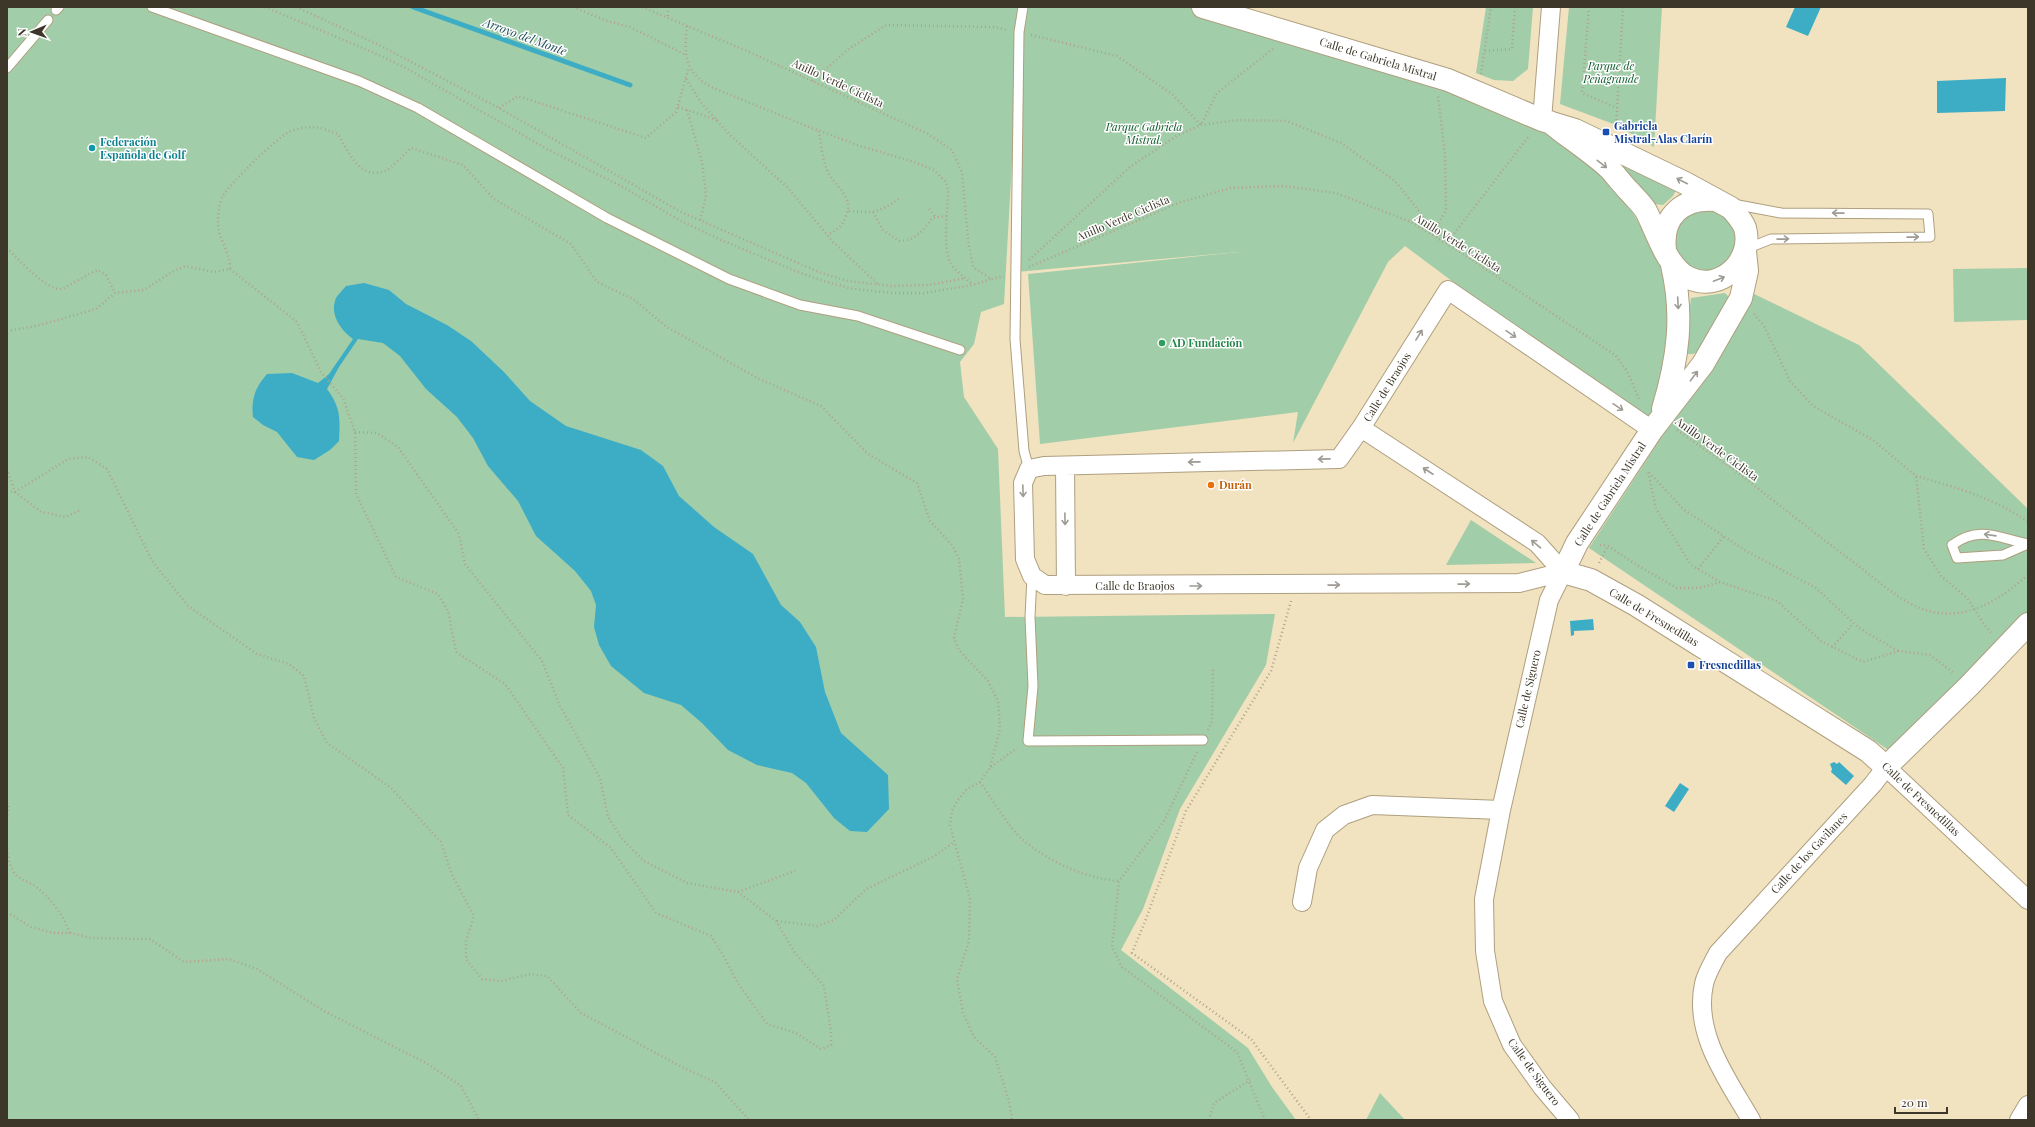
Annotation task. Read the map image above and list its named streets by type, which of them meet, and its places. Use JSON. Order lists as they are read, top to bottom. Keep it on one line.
{"streets":{"street":["Calle de Gabriela Mistral","Calle de Braojos","Calle de Fresnedillas","Calle de Siguero","Calle de los Gavilanes"],"path":["Anillo Verde Ciclista"]},"crossings":[["Calle de Gabriela Mistral","Anillo Verde Ciclista"],["Calle de Gabriela Mistral","Calle de Braojos"],["Calle de Gabriela Mistral","Calle de Fresnedillas"],["Calle de Gabriela Mistral","Calle de Siguero"],["Anillo Verde Ciclista","Calle de Braojos"],["Calle de Braojos","Calle de Fresnedillas"],["Calle de Braojos","Calle de Siguero"],["Calle de Fresnedillas","Calle de Siguero"],["Calle de Fresnedillas","Calle de los Gavilanes"]],"water":["Arroyo del Monte"],"parks":["Parque de Peñagrande","Parque Gabriela Mistral."],"places":{"transit":["Gabriela Mistral-Alas Clarín","Fresnedillas"],"other":["Federación Española de Golf","AD Fundación","Durán"]},"scale_bar":"20 m","north":"left"}
